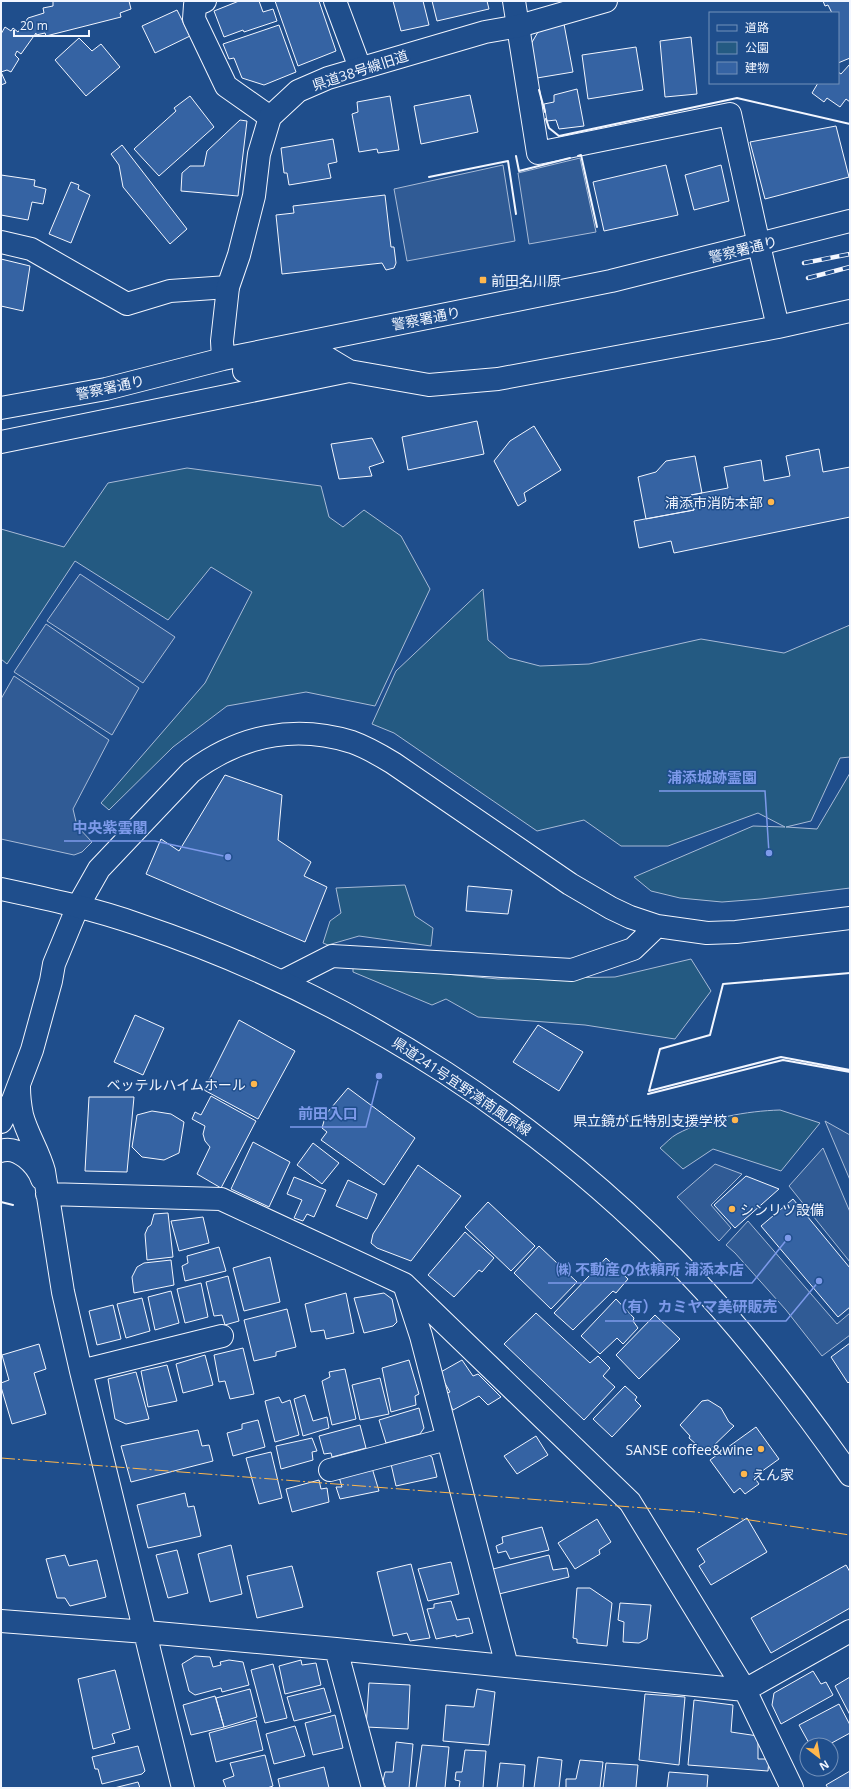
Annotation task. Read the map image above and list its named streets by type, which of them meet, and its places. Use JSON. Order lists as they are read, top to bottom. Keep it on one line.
{"streets":{"street":["県道38号線旧道","警察署通り","県道241号宜野湾南風原線"]},"places":{"transit":["前田名川原"],"other":["浦添市消防本部","浦添城跡霊園","中央紫雲閣","前田入口","ベッテルハイムホール","県立鏡が丘特別支援学校","シンリツ設備","㈱ 不動産の依頼所 浦添本店","（有）カミヤマ美研販売","SANSE coffee&wine","えん家"]},"legend":["道路","公園","建物"],"scale_bar":"20 m","north":"bottom right"}
